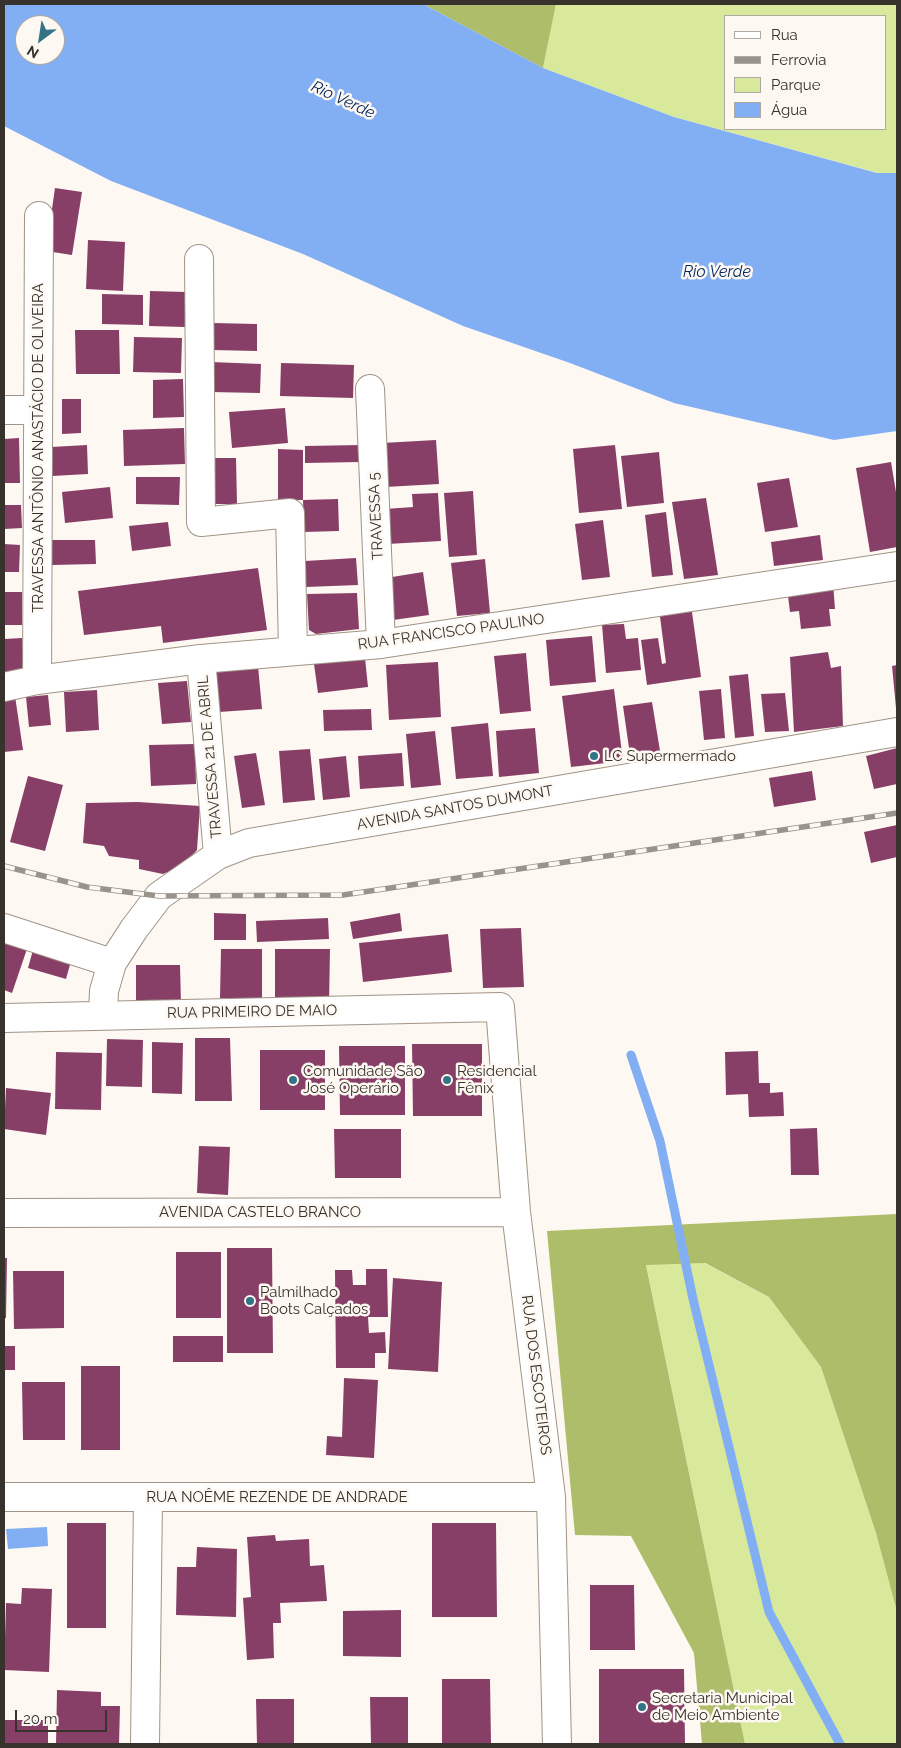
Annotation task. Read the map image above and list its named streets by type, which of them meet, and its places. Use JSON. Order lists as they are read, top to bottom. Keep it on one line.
{"streets":{"street":["TRAVESSA ANTÔNIO ANASTÁCIO DE OLIVEIRA","TRAVESSA 5","RUA FRANCISCO PAULINO","TRAVESSA 21 DE ABRIL","AVENIDA SANTOS DUMONT","RUA PRIMEIRO DE MAIO","AVENIDA CASTELO BRANCO","RUA DOS ESCOTEIROS","RUA NOÊME REZENDE DE ANDRADE"]},"crossings":[["TRAVESSA ANTÔNIO ANASTÁCIO DE OLIVEIRA","RUA FRANCISCO PAULINO"],["TRAVESSA 5","RUA FRANCISCO PAULINO"],["RUA FRANCISCO PAULINO","TRAVESSA 21 DE ABRIL"],["TRAVESSA 21 DE ABRIL","AVENIDA SANTOS DUMONT"],["AVENIDA SANTOS DUMONT","RUA PRIMEIRO DE MAIO"],["RUA PRIMEIRO DE MAIO","RUA DOS ESCOTEIROS"],["AVENIDA CASTELO BRANCO","RUA DOS ESCOTEIROS"],["RUA DOS ESCOTEIROS","RUA NOÊME REZENDE DE ANDRADE"]],"water":["Rio Verde"],"places":["LC Supermermado","Comunidade São José Operário","Residencial Fênix","Palmilhado Boots Calçados","Secretaria Municipal de Meio Ambiente"],"legend":["Rua","Ferrovia","Parque","Água"],"scale_bar":"20 m","north":"bottom left"}
